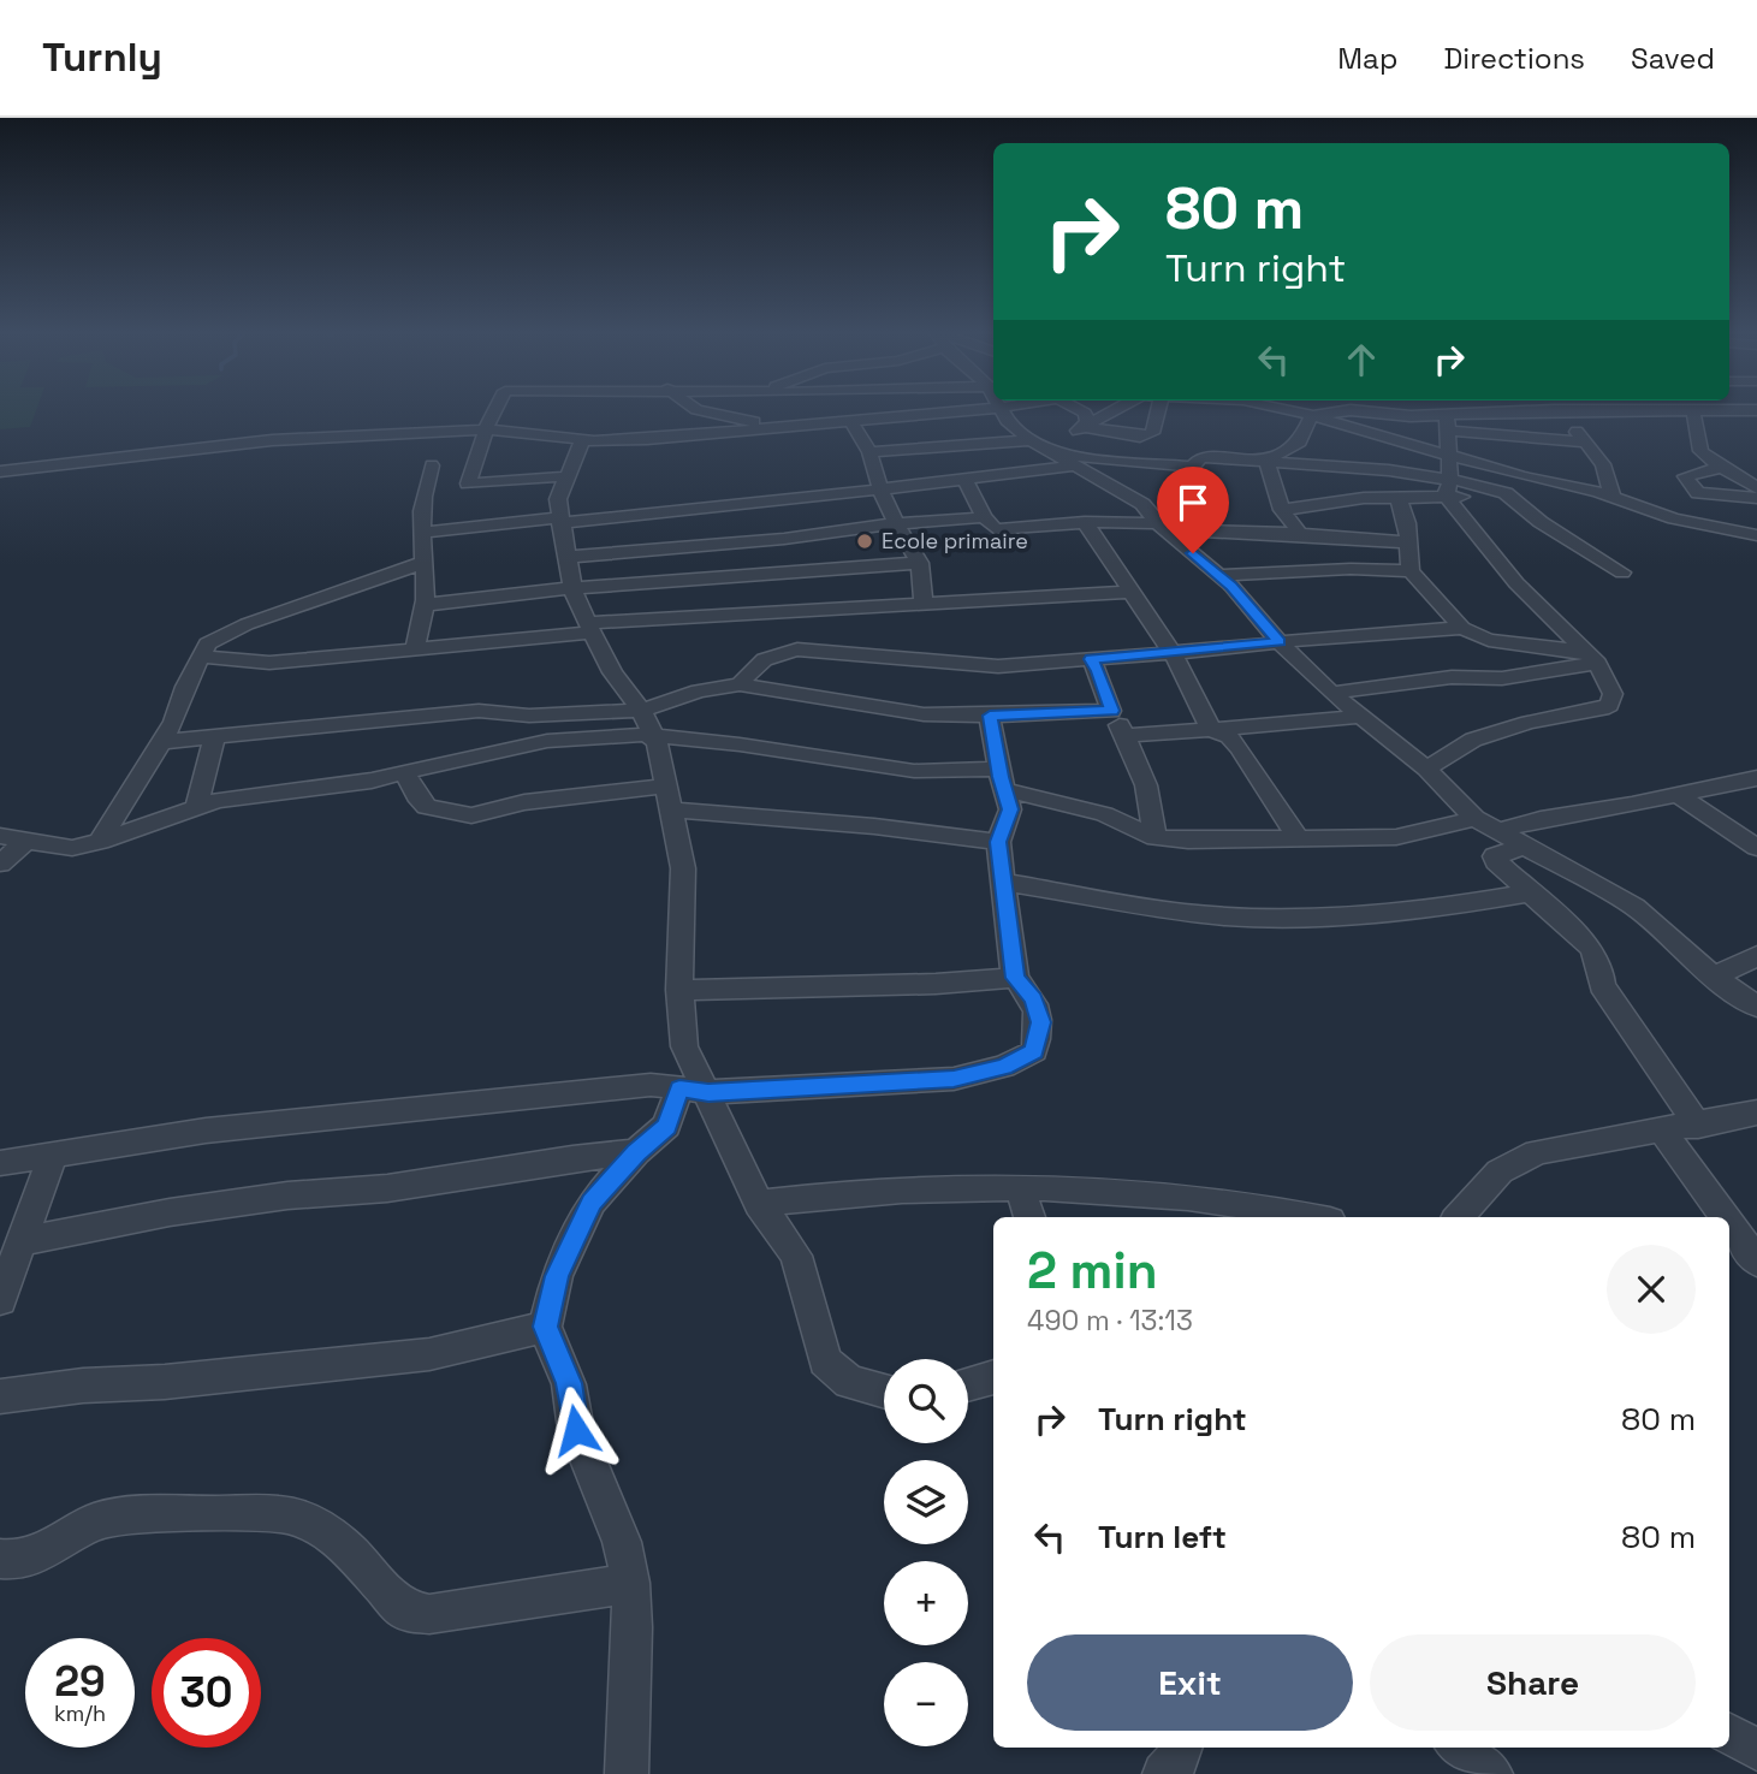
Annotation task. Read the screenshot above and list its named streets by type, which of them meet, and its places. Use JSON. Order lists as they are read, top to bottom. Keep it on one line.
{"places":["Ecole primaire"],"page":{"header":"Turnly","nav":["Map","Directions","Saved"],"turn":["80 m","Turn right"],"heading":["2 min","490 m · 13:13"],"map_buttons":["+","−"],"list":[{"name":"Turn right","value":"80 m"},{"name":"Turn left","value":"80 m"}],"buttons":["Exit","Share"],"speed":"29 km/h","limit":"30"}}
